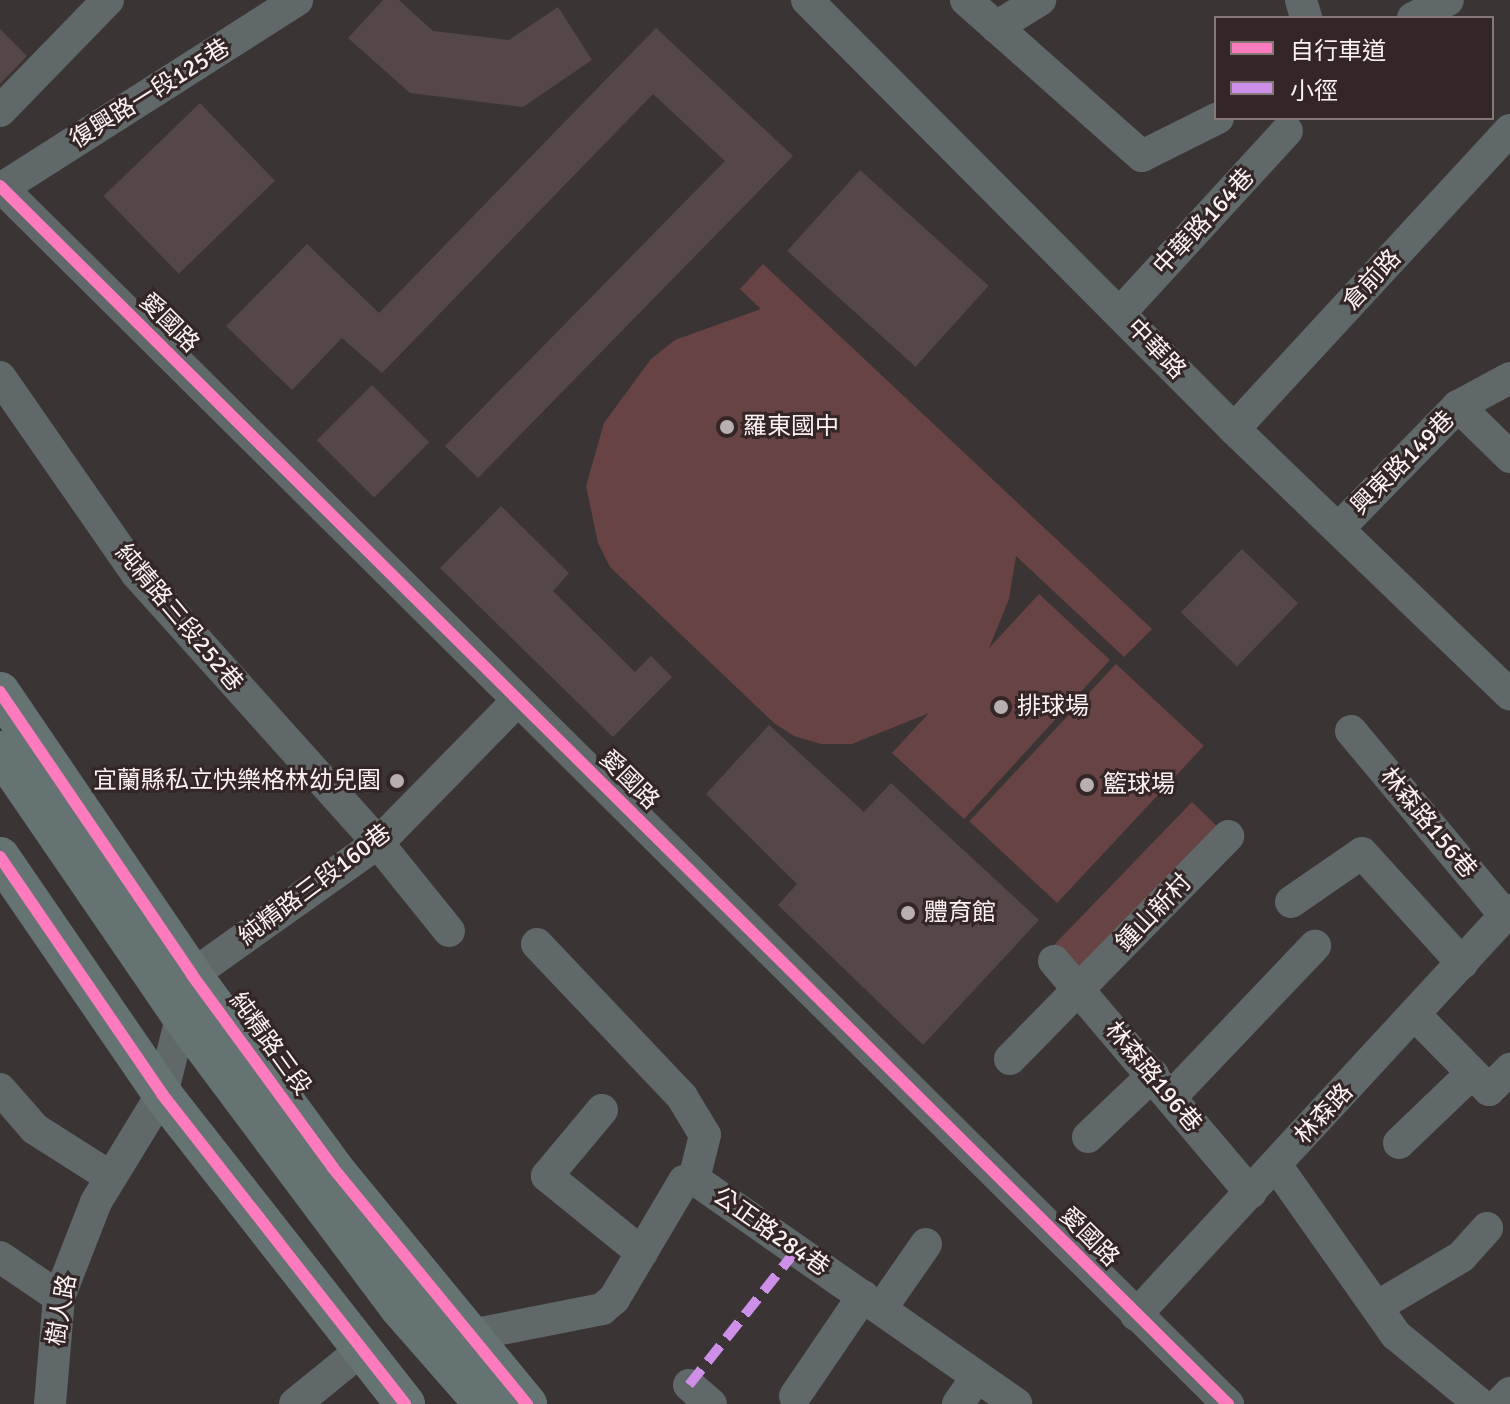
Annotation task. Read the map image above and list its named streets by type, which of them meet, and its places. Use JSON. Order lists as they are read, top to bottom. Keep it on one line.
{"streets":{"main road":["純精路三段"],"street":["復興路一段125巷","中華路164巷","倉前路","愛國路","中華路","興東路149巷","純精路三段252巷","林森路156巷","純精路三段160巷","鍾山新村","林森路196巷","林森路","公正路284巷","樹人路"]},"crossings":[["復興路一段125巷","愛國路"],["中華路164巷","中華路"],["倉前路","中華路"],["愛國路","純精路三段160巷"],["愛國路","林森路"],["中華路","興東路149巷"],["純精路三段252巷","純精路三段160巷"],["林森路156巷","林森路"],["純精路三段160巷","純精路三段"],["鍾山新村","林森路196巷"],["純精路三段","公正路284巷"],["林森路196巷","林森路"]],"places":["羅東國中","排球場","宜蘭縣私立快樂格林幼兒園","籃球場","體育館"],"legend":["自行車道","小徑"]}
